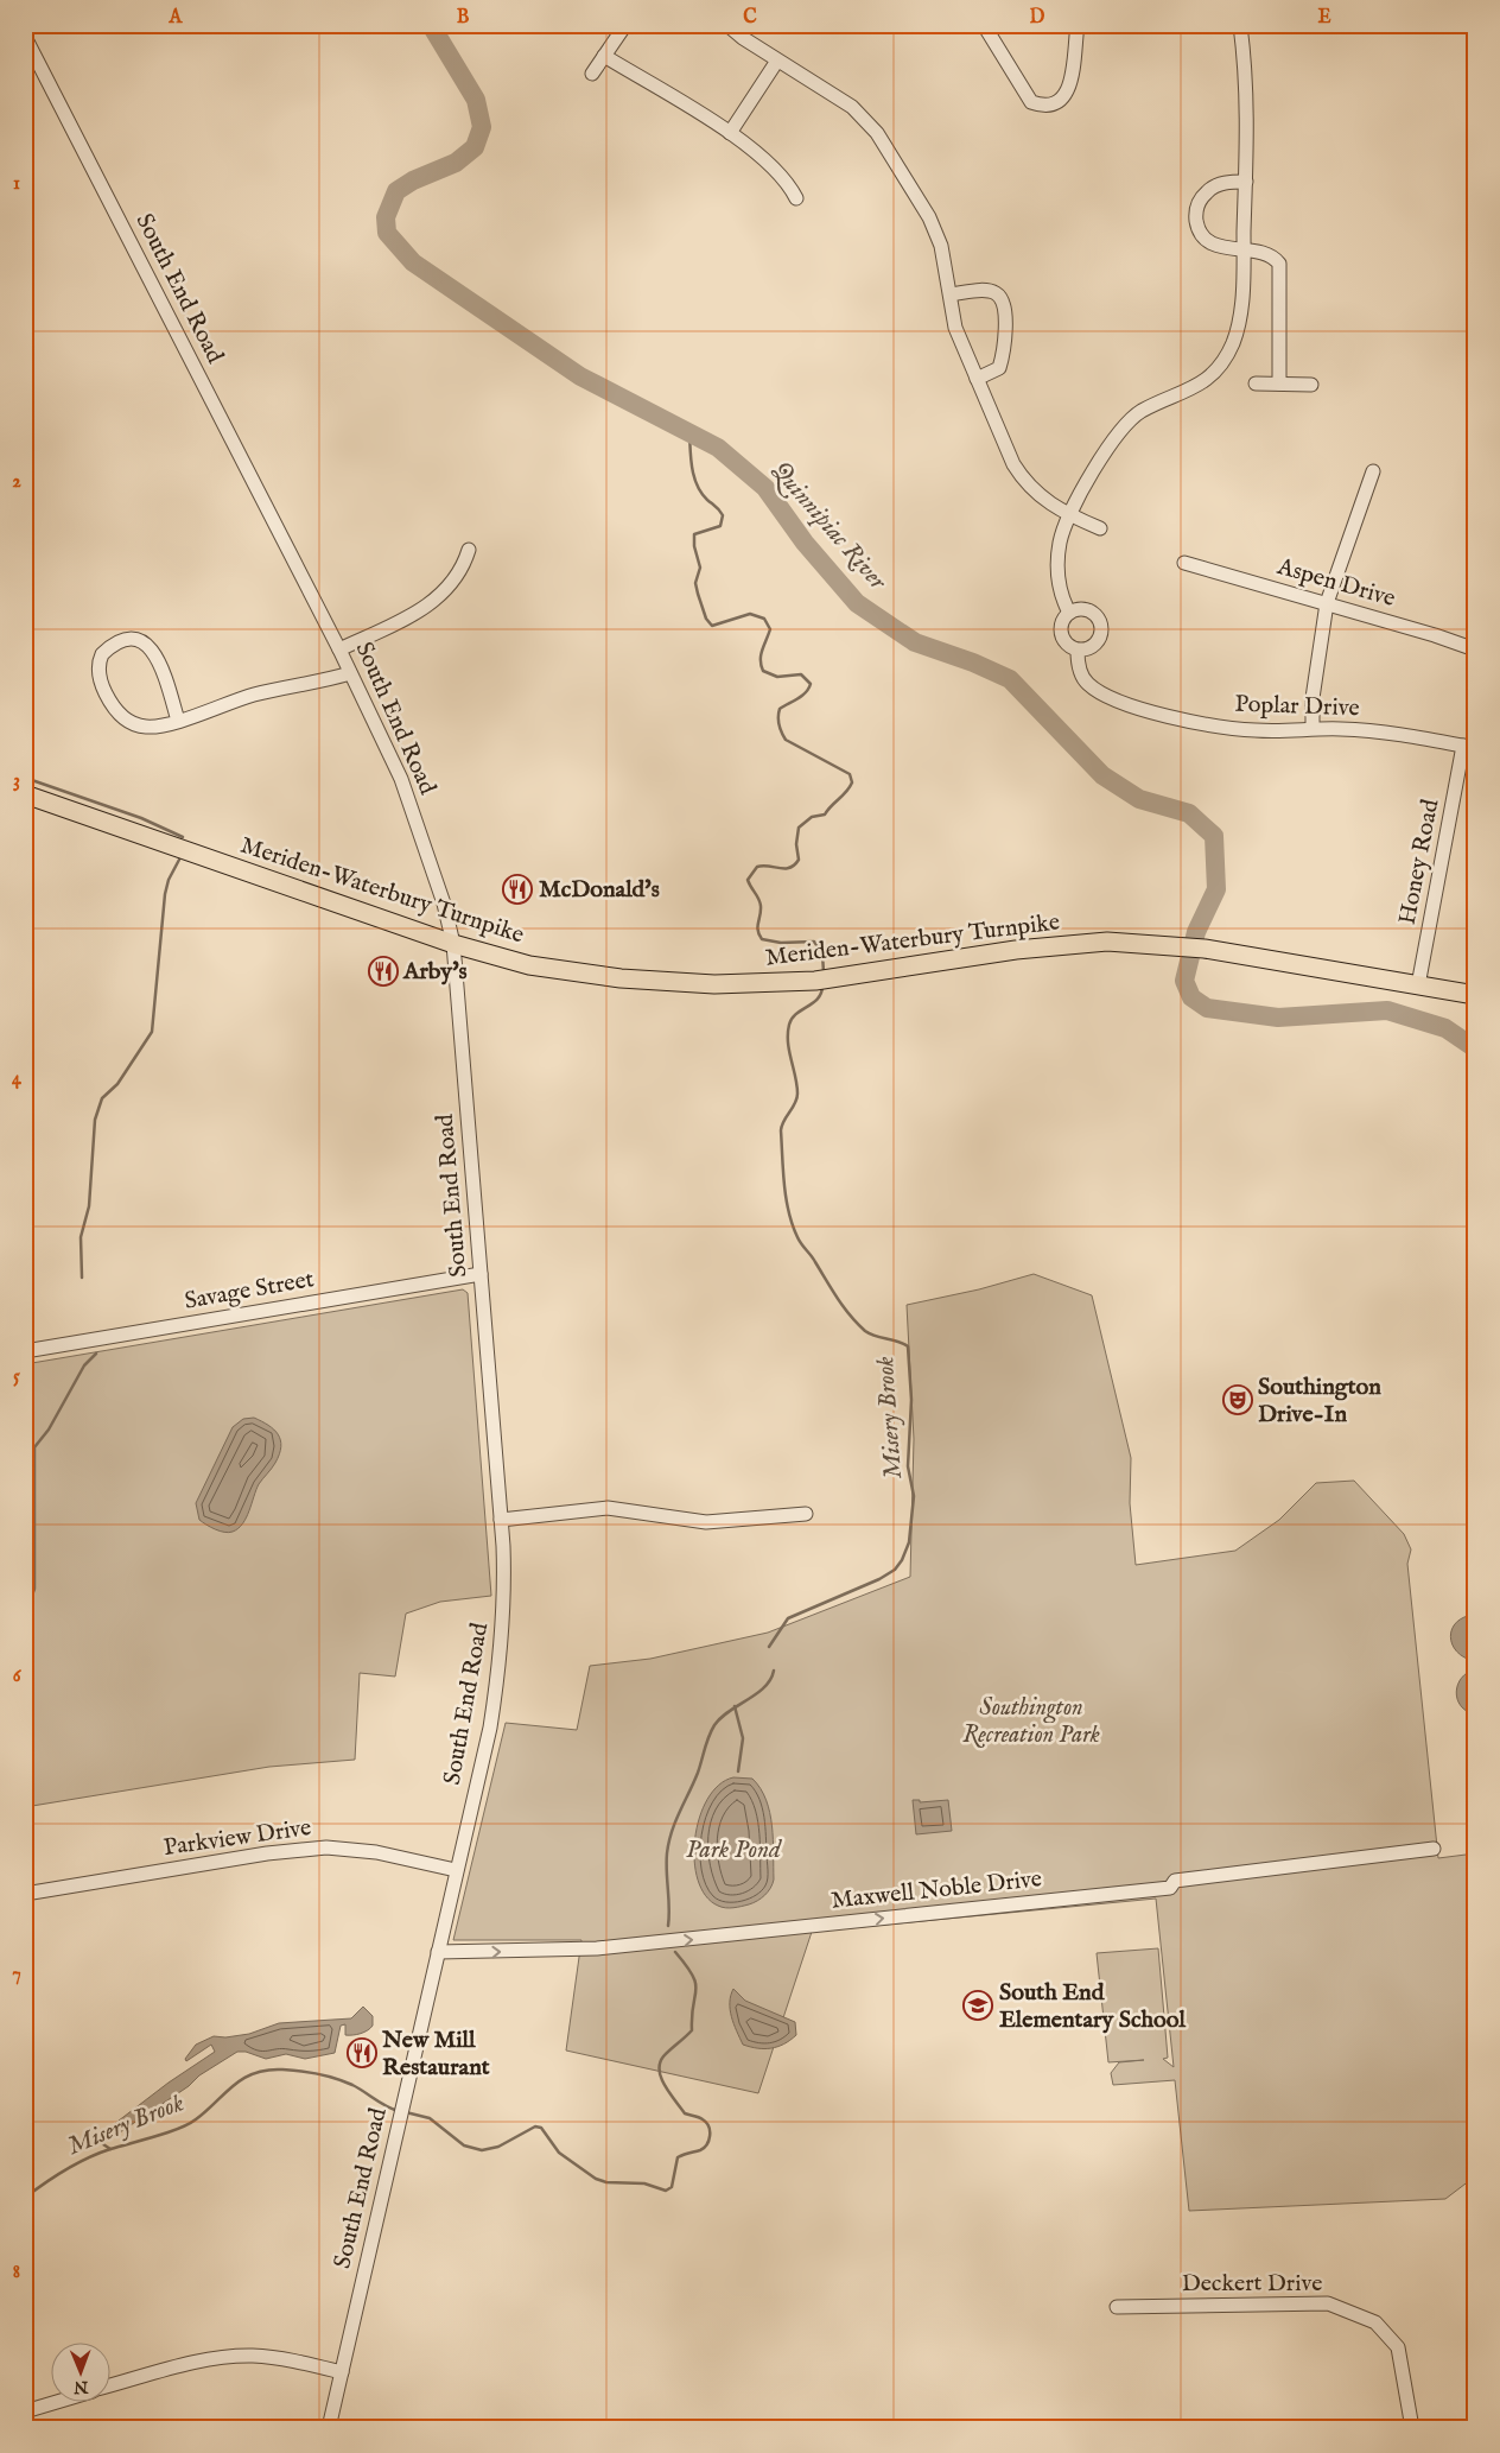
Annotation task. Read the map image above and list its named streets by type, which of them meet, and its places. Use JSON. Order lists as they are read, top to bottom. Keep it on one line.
{"streets":{"main road":["Meriden-Waterbury Turnpike"],"street":["South End Road","Aspen Drive","Poplar Drive","Honey Road","Savage Street","Parkview Drive","Maxwell Noble Drive","Deckert Drive"]},"crossings":[["South End Road","Meriden-Waterbury Turnpike"],["South End Road","Savage Street"],["South End Road","Parkview Drive"],["South End Road","Maxwell Noble Drive"],["Poplar Drive","Honey Road"],["Honey Road","Meriden-Waterbury Turnpike"]],"one_way":["Maxwell Noble Drive"],"water":["Quinnipiac River","Misery Brook","Park Pond"],"parks":["Southington Recreation Park"],"places":{"restaurant":["McDonald's","Arby's","New Mill Restaurant"],"theatre":["Southington Drive-In"],"school or university":["South End Elementary School"]},"north":"bottom","grid":{"columns":["A","B","C","D","E"],"rows":["1","2","3","4","5","6","7","8"]}}
